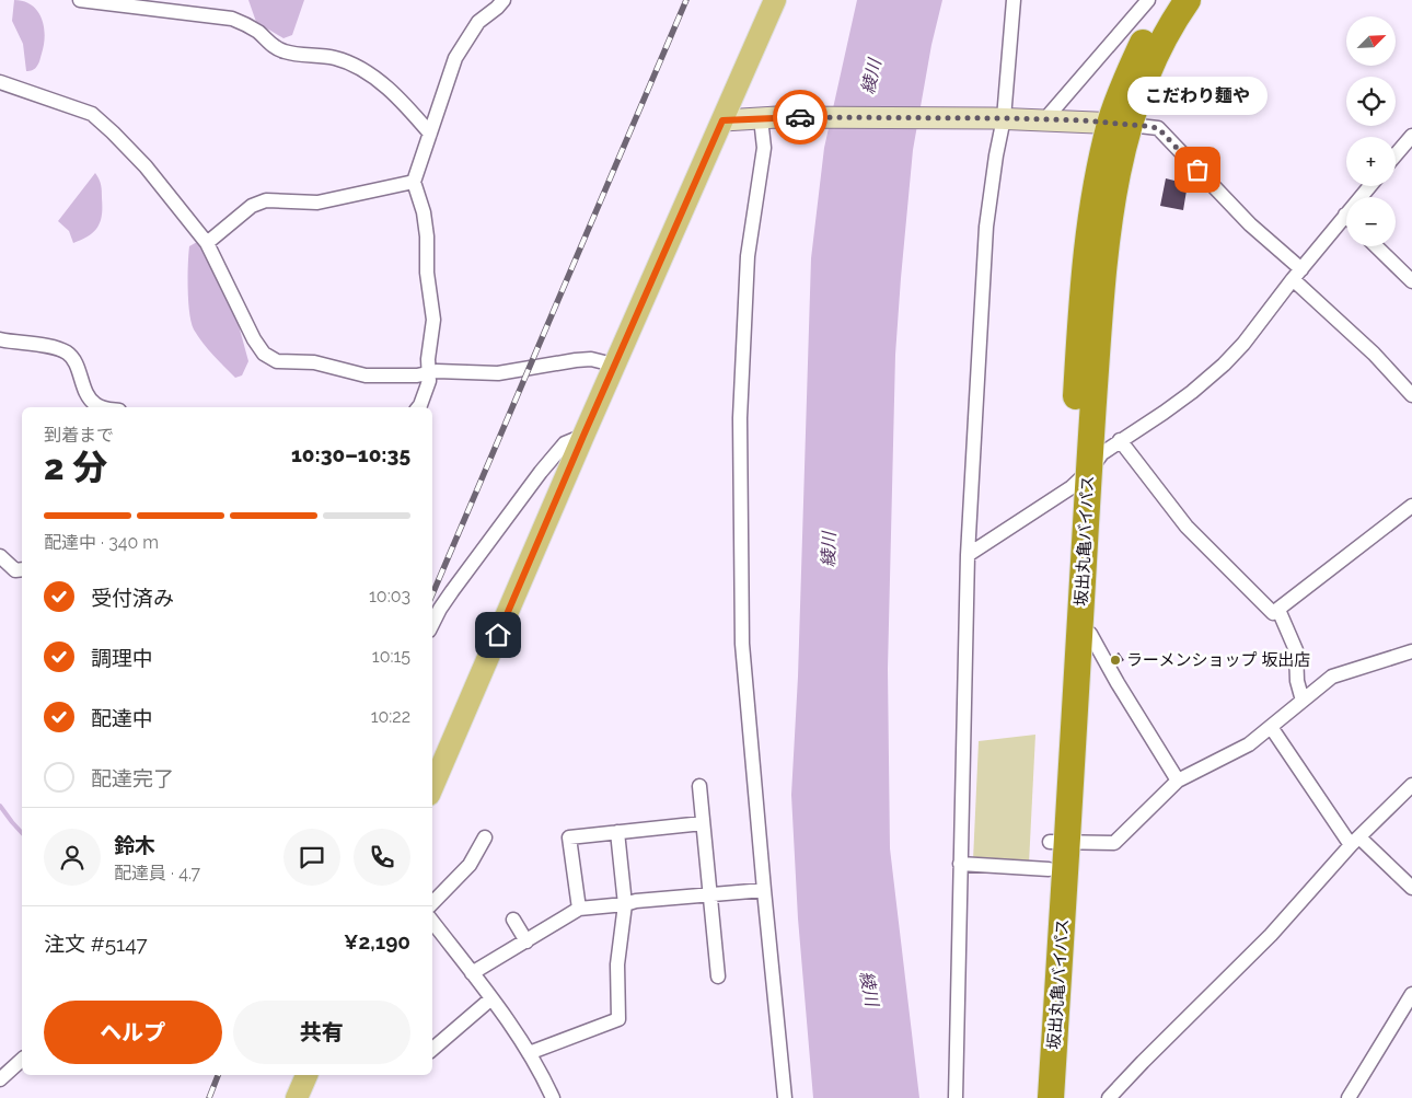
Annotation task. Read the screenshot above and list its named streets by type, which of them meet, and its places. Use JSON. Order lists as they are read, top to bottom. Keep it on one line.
{"streets":{"highway":["坂出丸亀バイパス"]},"water":["綾川"],"places":["こだわり麺や","ラーメンショップ 坂出店"],"north":"top right","page":{"map_buttons":["+","−"],"bubble":"こだわり麺や","heading":["2 分","到着まで","10:30–10:35"],"panel":["鈴木","配達員 · 4.7","注文 #5147","¥2,190"],"bar":"配達中 · 340 m","list":[["受付済み","10:03"],["調理中","10:15"],["配達中","10:22"],"配達完了"],"buttons":["ヘルプ","共有"]}}
